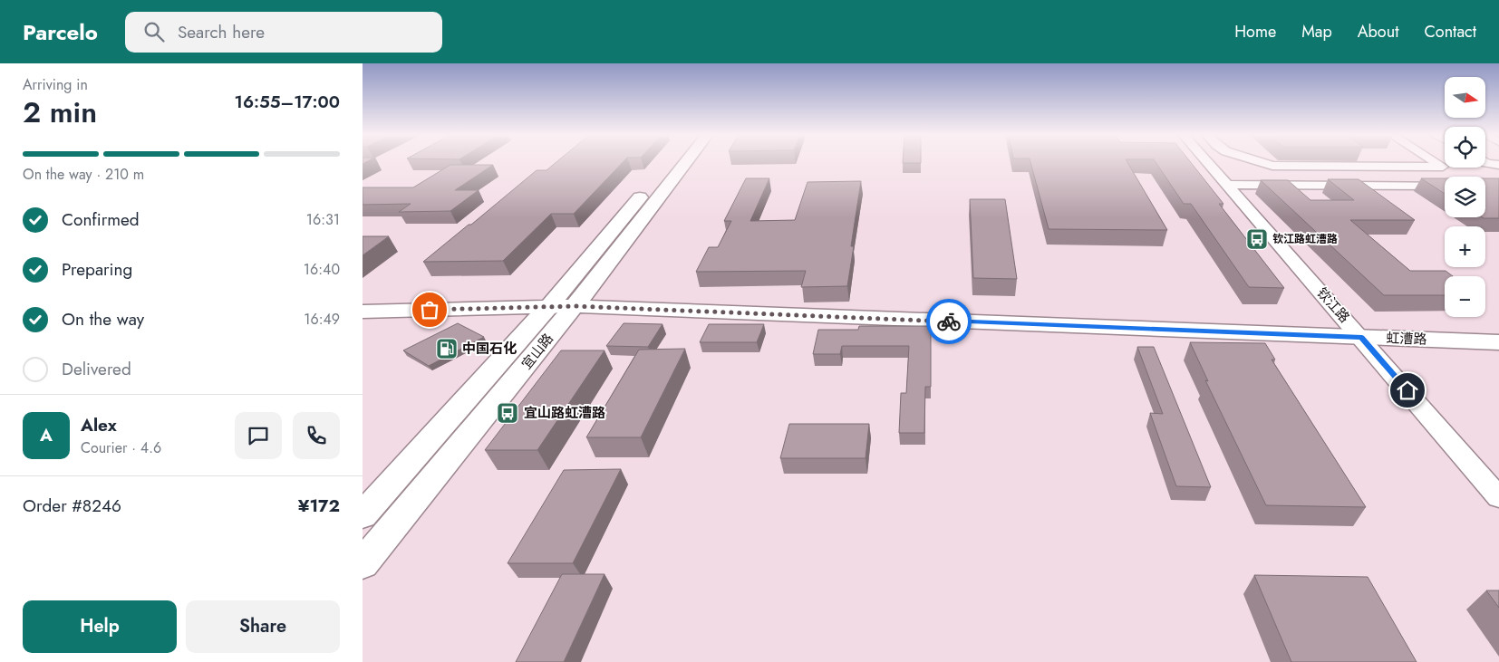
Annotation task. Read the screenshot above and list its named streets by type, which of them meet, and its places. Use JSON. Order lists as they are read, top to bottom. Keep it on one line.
{"streets":{"main road":["虹漕路","宜山路"],"street":["钦江路"]},"crossings":[["钦江路","虹漕路"],["虹漕路","宜山路"]],"places":{"bus stop":["钦江路虹漕路","宜山路虹漕路"],"fuel station":["中国石化"]},"north":"right","page":{"header":"Parcelo","search":"Search here","nav":["Home","Map","About","Contact"],"heading":["2 min","Arriving in","16:55–17:00"],"panel":["Alex","Courier · 4.6","Order #8246","¥172"],"map_buttons":["+","−"],"bar":"On the way · 210 m","list":[["Confirmed","16:31"],["Preparing","16:40"],["On the way","16:49"],"Delivered"],"round":"A","buttons":["Help","Share"]}}
